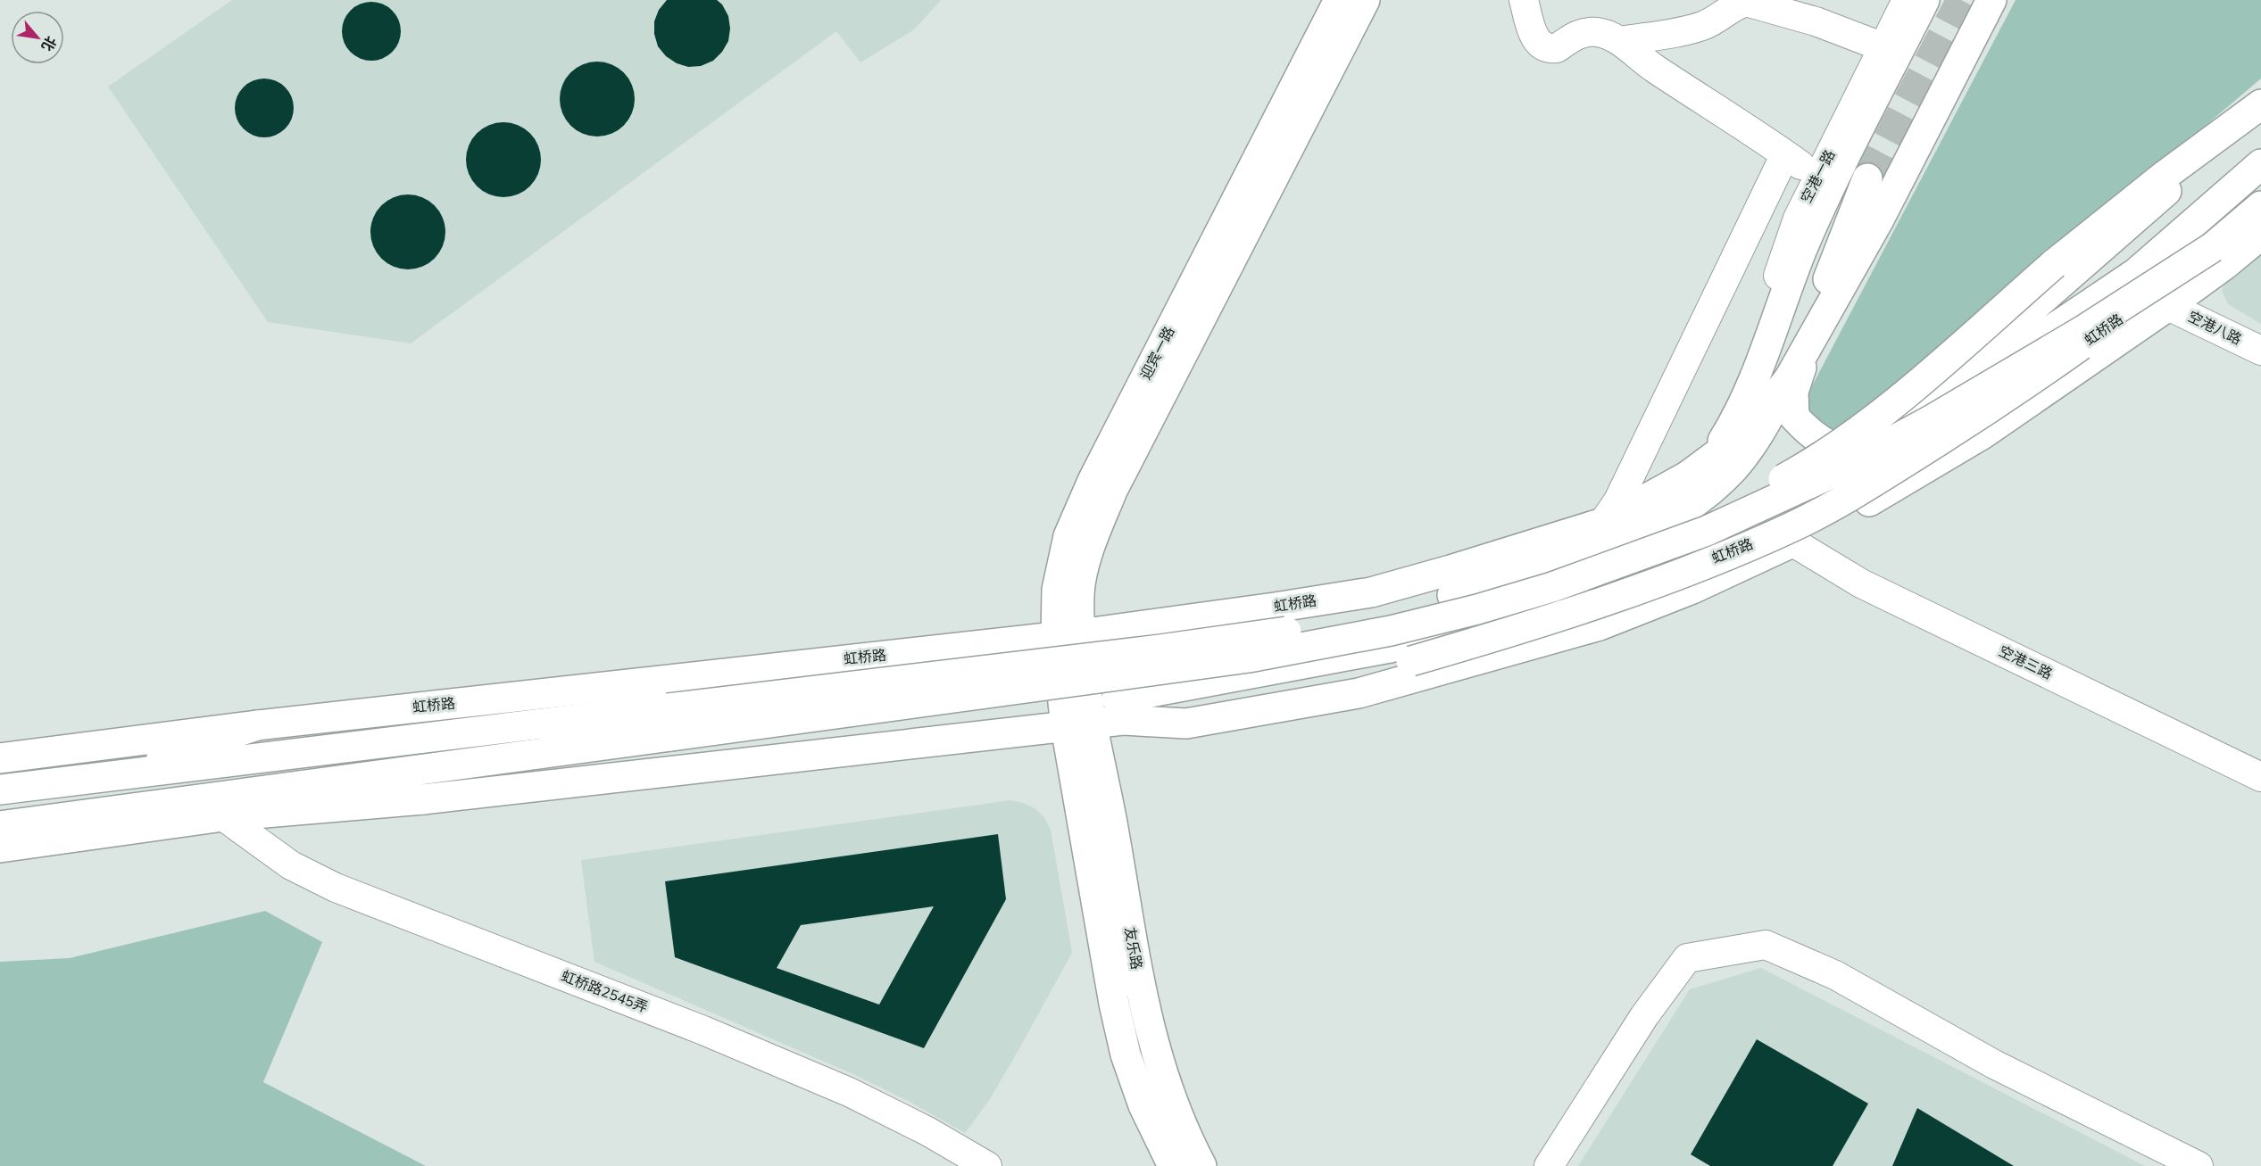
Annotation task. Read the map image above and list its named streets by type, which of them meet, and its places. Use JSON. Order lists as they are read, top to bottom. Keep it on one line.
{"streets":{"main road":["虹桥路","迎宾一路","友乐路"],"street":["空港一路","空港八路","空港三路","虹桥路2545弄"]},"crossings":[["空港一路","虹桥路"],["空港八路","虹桥路"],["虹桥路","迎宾一路"],["虹桥路","空港三路"],["虹桥路","友乐路"],["虹桥路","虹桥路2545弄"],["迎宾一路","友乐路"]],"north":"bottom right"}
